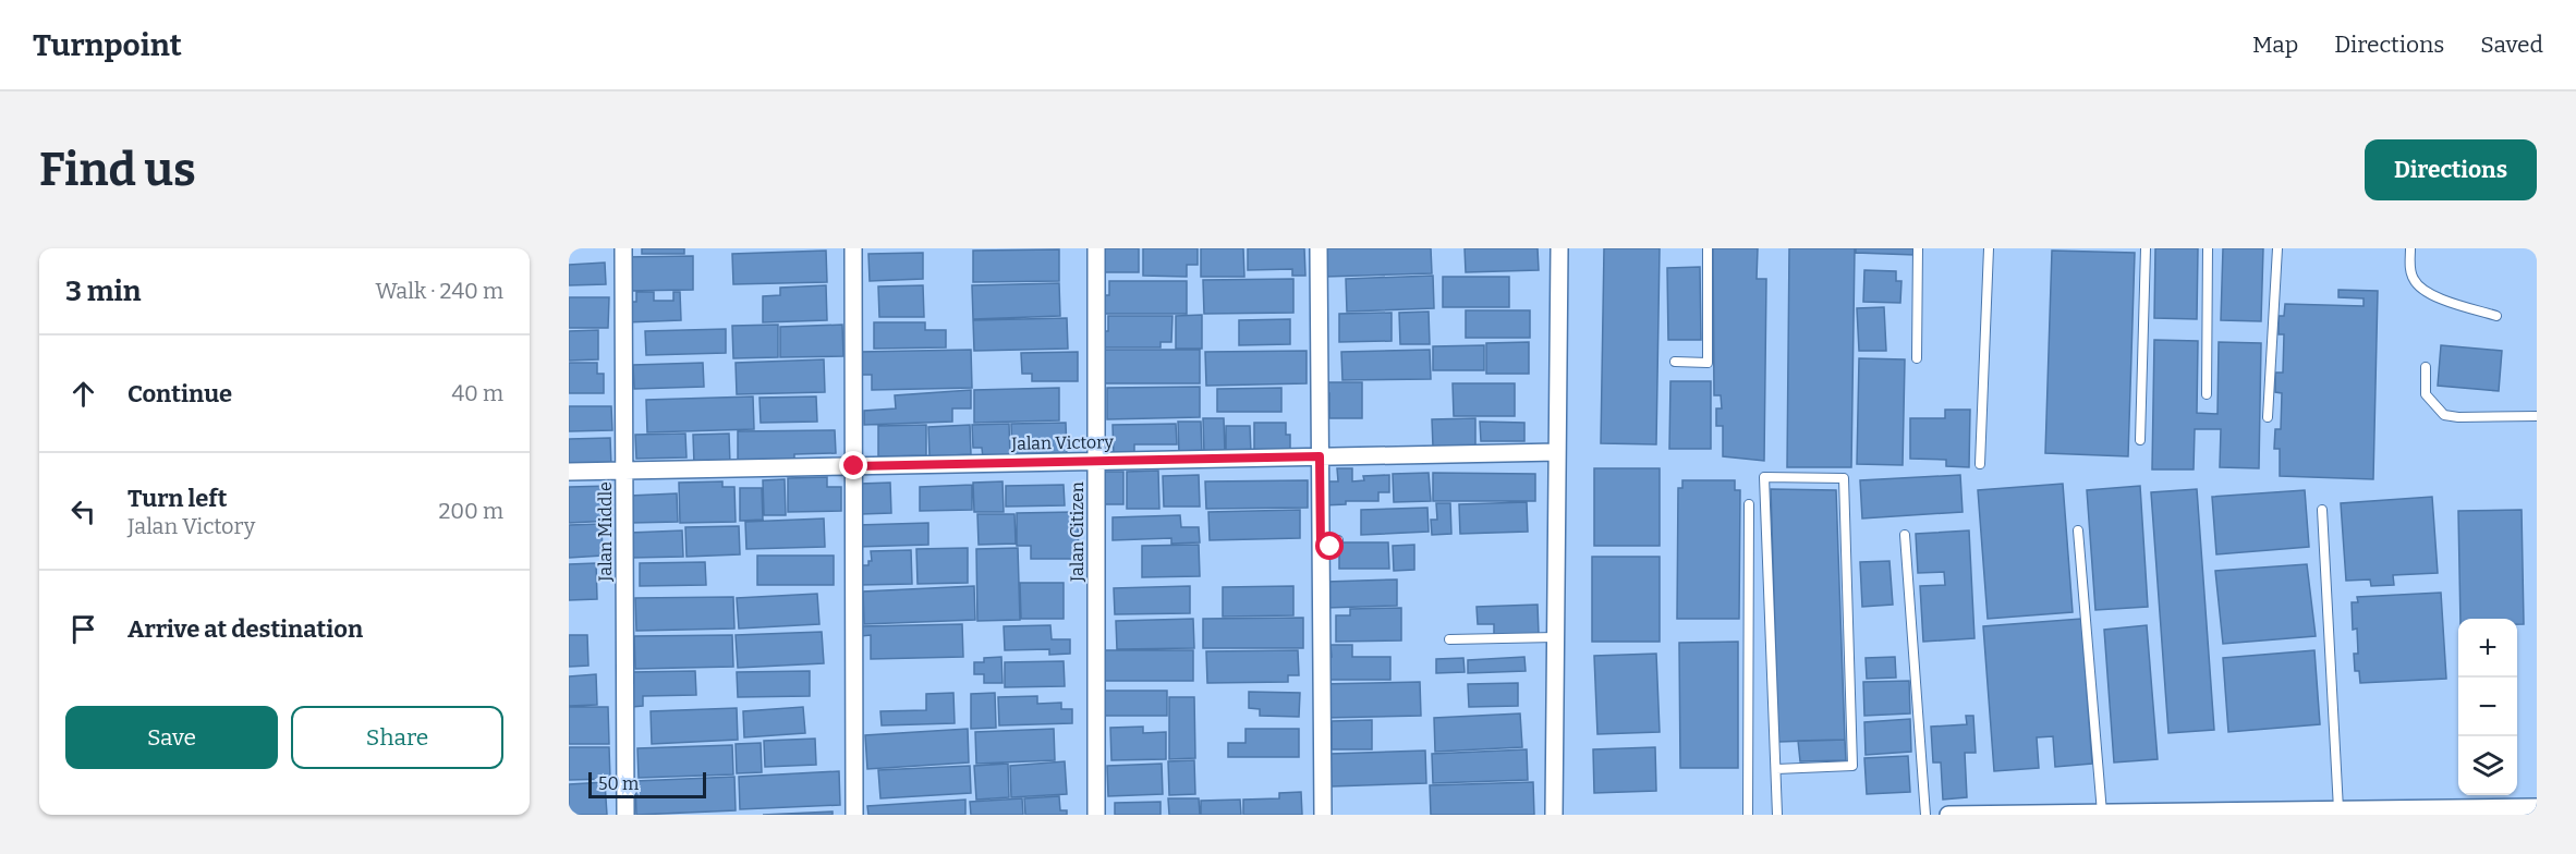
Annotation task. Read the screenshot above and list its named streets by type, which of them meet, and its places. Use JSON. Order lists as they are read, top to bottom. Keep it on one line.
{"streets":{"street":["Jalan Victory","Jalan Middle","Jalan Citizen"]},"crossings":[["Jalan Victory","Jalan Middle"],["Jalan Victory","Jalan Citizen"]],"scale_bar":"50 m","page":{"header":"Turnpoint","nav":["Map","Directions","Saved"],"buttons":["Directions",["Save","Share"]],"title":"Find us","heading":["3 min","Walk · 240 m"],"list":[["Continue","40 m"],["Turn left","Jalan Victory","200 m"],"Arrive at destination"],"map_buttons":["+","−"],"scale":"50 m"}}
